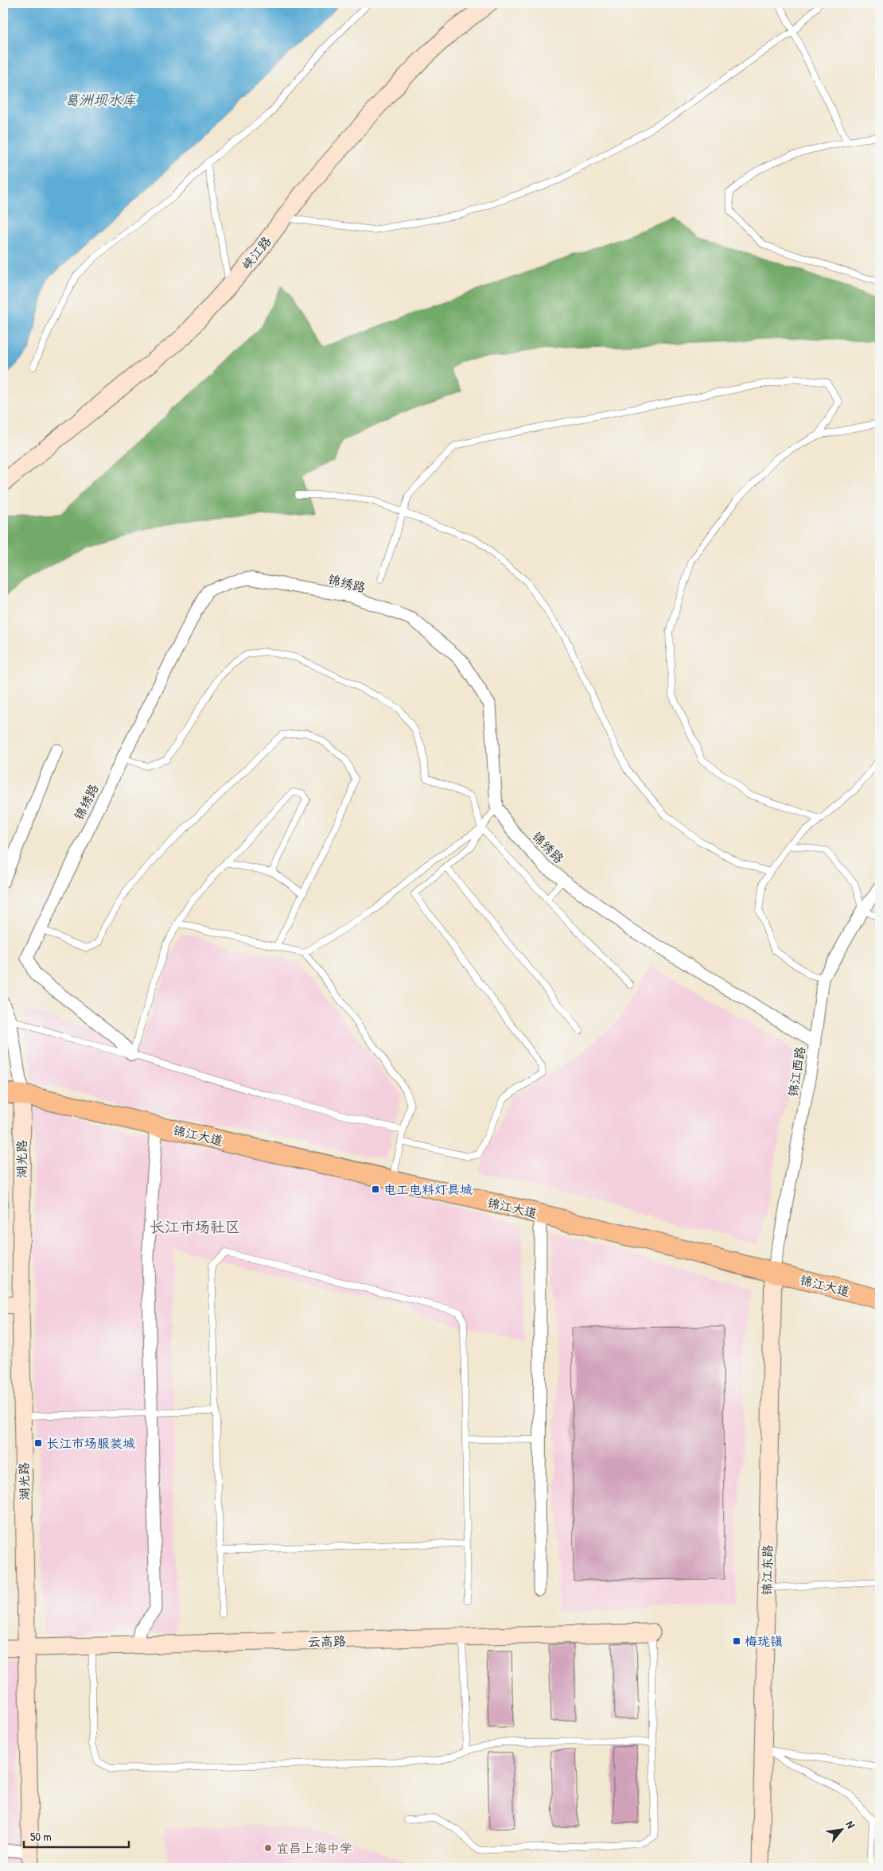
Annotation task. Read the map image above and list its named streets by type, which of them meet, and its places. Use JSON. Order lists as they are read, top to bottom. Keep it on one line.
{"streets":{"main road":["峡江路","锦江大道","湖光路","锦江东路","云高路"],"street":["锦绣路","锦江西路"]},"crossings":[["锦绣路","锦江西路"],["锦江西路","锦江大道"],["锦江西路","锦江东路"],["锦江大道","湖光路"],["锦江大道","锦江东路"],["湖光路","云高路"]],"districts":["长江市场社区"],"water":["葛洲坝水库"],"places":{"transit":["电工电料灯具城","长江市场服装城","梅珑镇"],"other":["宜昌上海中学"]},"scale_bar":"50 m","north":"top right"}
